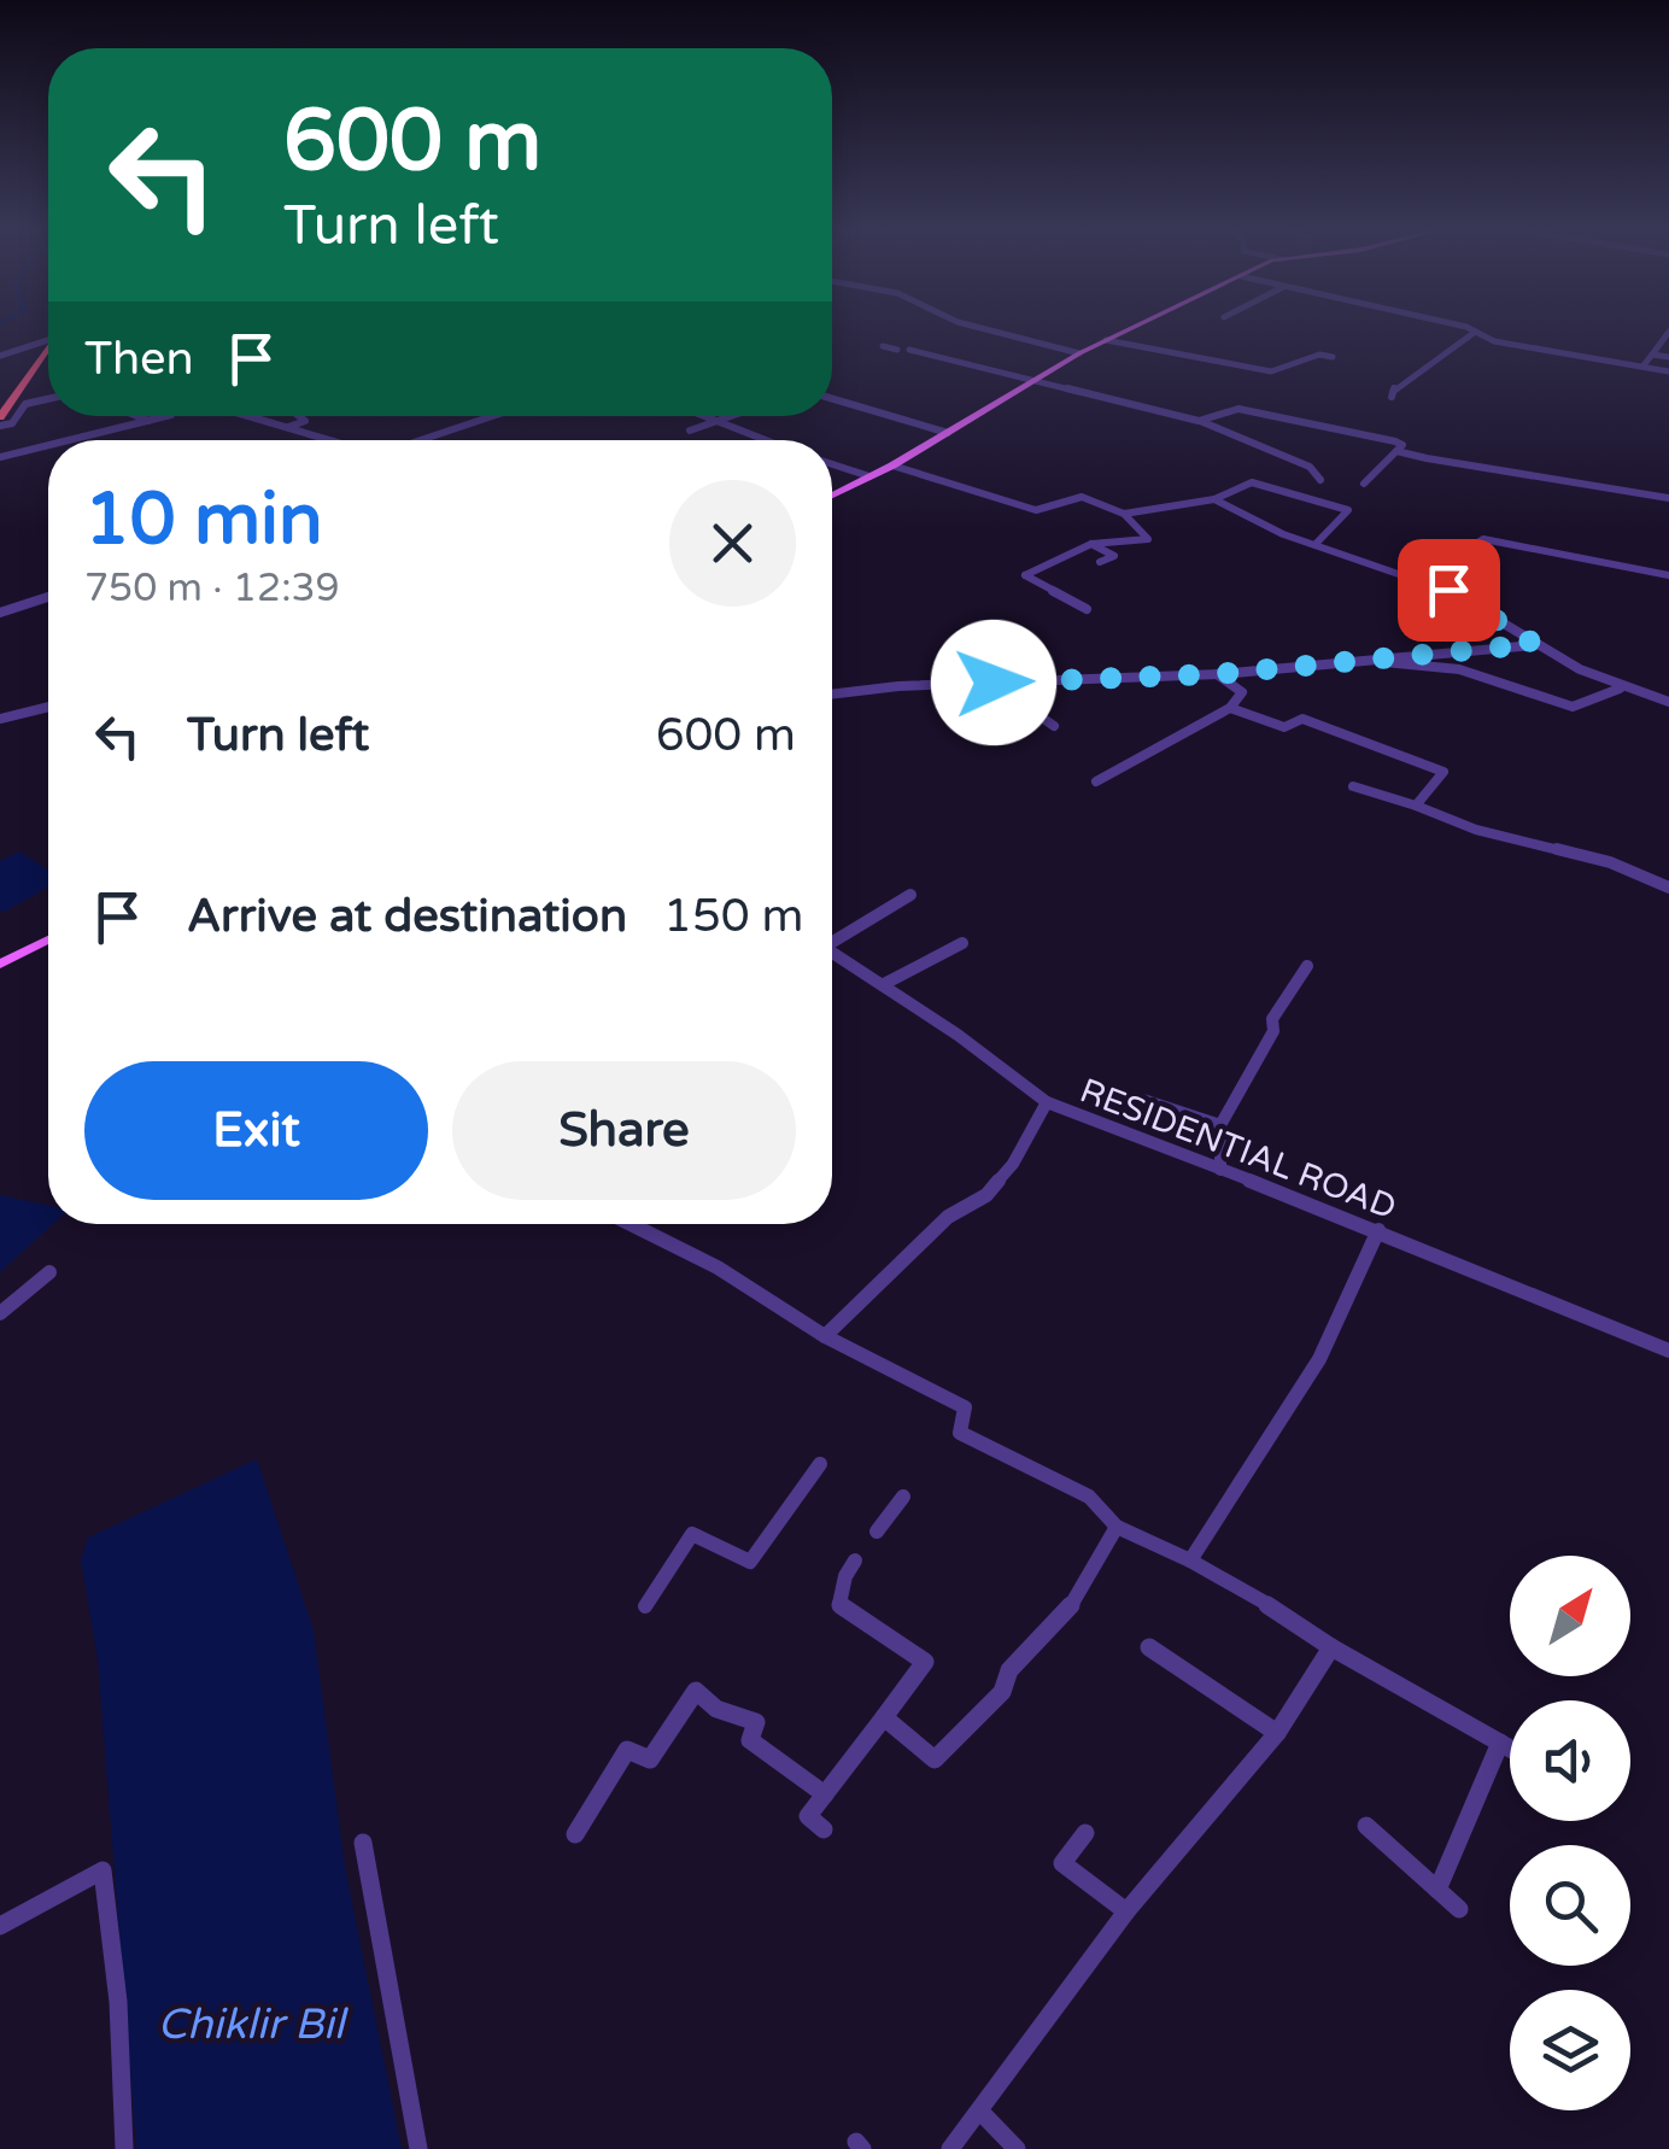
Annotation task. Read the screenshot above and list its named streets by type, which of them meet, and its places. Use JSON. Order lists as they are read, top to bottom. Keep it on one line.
{"streets":{"street":["RESIDENTIAL ROAD"]},"water":["Chiklir Bil"],"north":"top right","page":{"turn":["600 m","Turn left"],"then":"Then","heading":["10 min","750 m · 12:39"],"list":[{"name":"Turn left","value":"600 m"},{"name":"Arrive at destination","value":"150 m"}],"buttons":["Exit","Share"]}}
